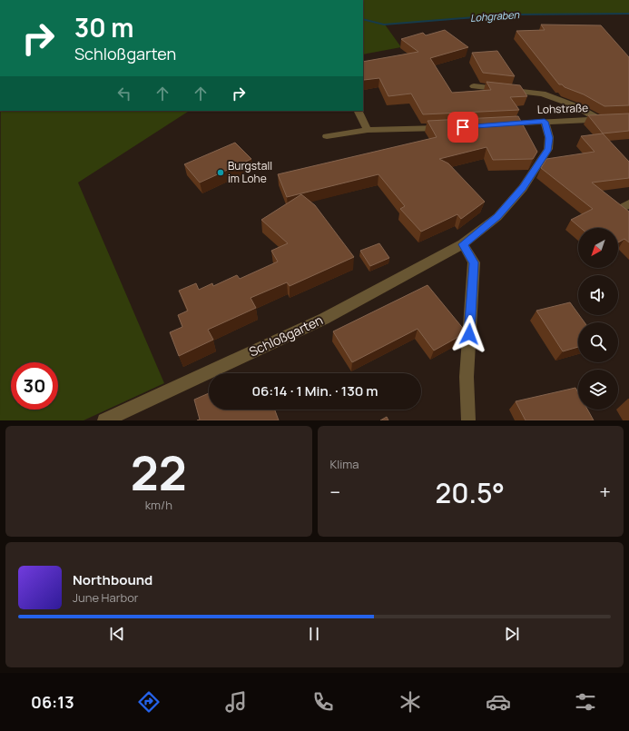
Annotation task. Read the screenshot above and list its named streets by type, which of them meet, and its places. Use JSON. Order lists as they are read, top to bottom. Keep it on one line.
{"streets":{"street":["Lohstraße","Schloßgarten"]},"crossings":[["Lohstraße","Schloßgarten"]],"water":["Lohgraben"],"places":["Burgstall im Lohe"],"north":"bottom left","page":{"turn":["30 m","Schloßgarten"],"limit":"30","trip":"06:14 · 1 Min. · 130 m","tile":[["22","km/h"],"Klima"],"heat":["−","20.5°","+"],"song":["Northbound","June Harbor"],"tabs":"06:13"}}
